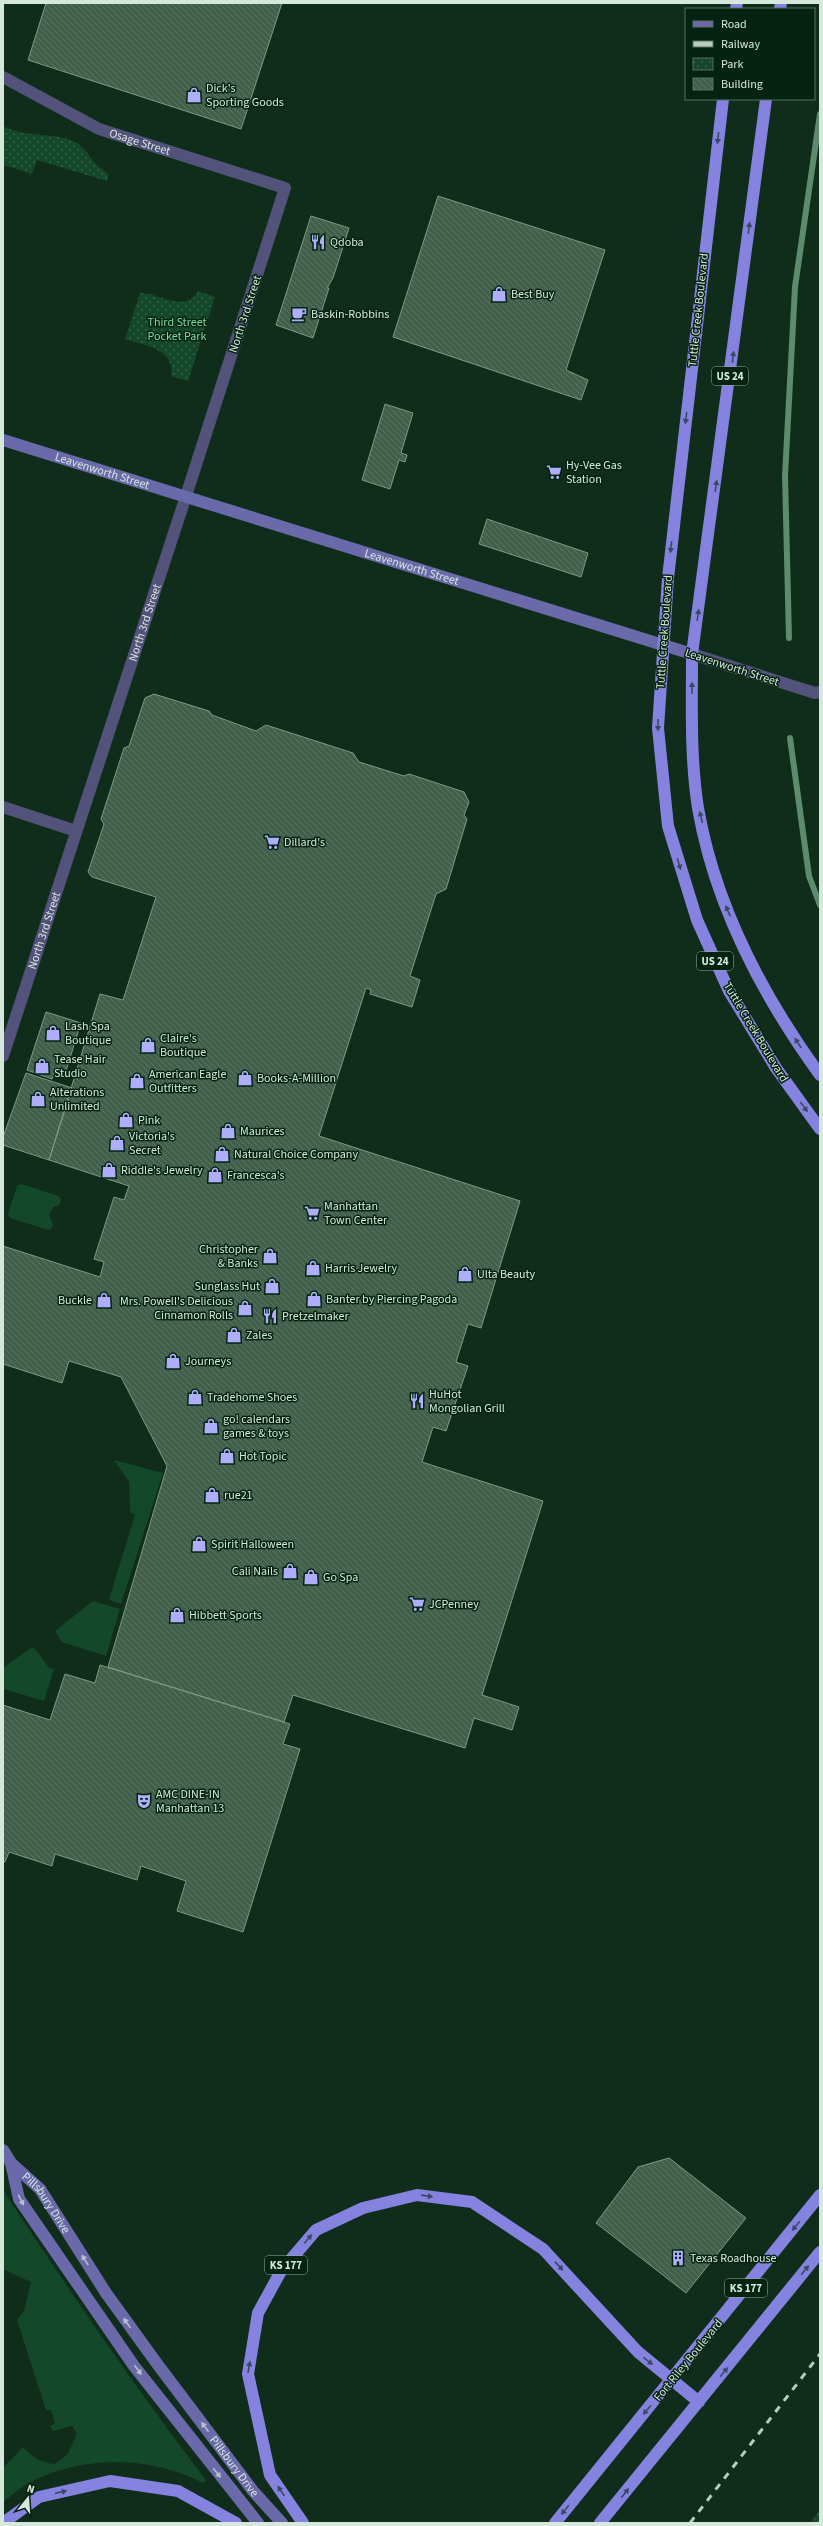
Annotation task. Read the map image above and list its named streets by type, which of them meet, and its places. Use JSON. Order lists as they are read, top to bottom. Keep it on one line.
{"streets":{"highway":["Tuttle Creek Boulevard","US 24","KS 177","Fort Riley Boulevard"],"main road":["Leavenworth Street","Pillsbury Drive"],"street":["Osage Street","North 3rd Street"]},"crossings":[["Osage Street","North 3rd Street"],["Tuttle Creek Boulevard","Leavenworth Street"],["North 3rd Street","Leavenworth Street"],["US 24","Leavenworth Street"],["KS 177","Fort Riley Boulevard"]],"parks":["Third Street Pocket Park"],"places":{"shop":["Dick's Sporting Goods","Best Buy","Lash Spa Boutique","Claire's Boutique","Tease Hair Studio","Books-A-Million","American Eagle Outfitters","Alterations Unlimited","Pink","Maurices","Victoria's Secret","Natural Choice Company","Riddle's Jewelry","Francesca's","Christopher & Banks","Harris Jewelry","Ulta Beauty","Sunglass Hut","Banter by Piercing Pagoda","Buckle","Mrs. Powell's Delicious Cinnamon Rolls","Zales","Journeys","Tradehome Shoes","go! calendars games & toys","Hot Topic","rue21","Spirit Halloween","Cali Nails","Go Spa","Hibbett Sports"],"restaurant":["Qdoba","Pretzelmaker","HuHot Mongolian Grill"],"cafe":["Baskin-Robbins"],"supermarket":["Hy-Vee Gas Station","Dillard's","Manhattan Town Center","JCPenney"],"theatre":["AMC DINE-IN Manhattan 13"],"building":["Texas Roadhouse"]},"legend":["Road","Railway","Park","Building"],"north":"top"}
